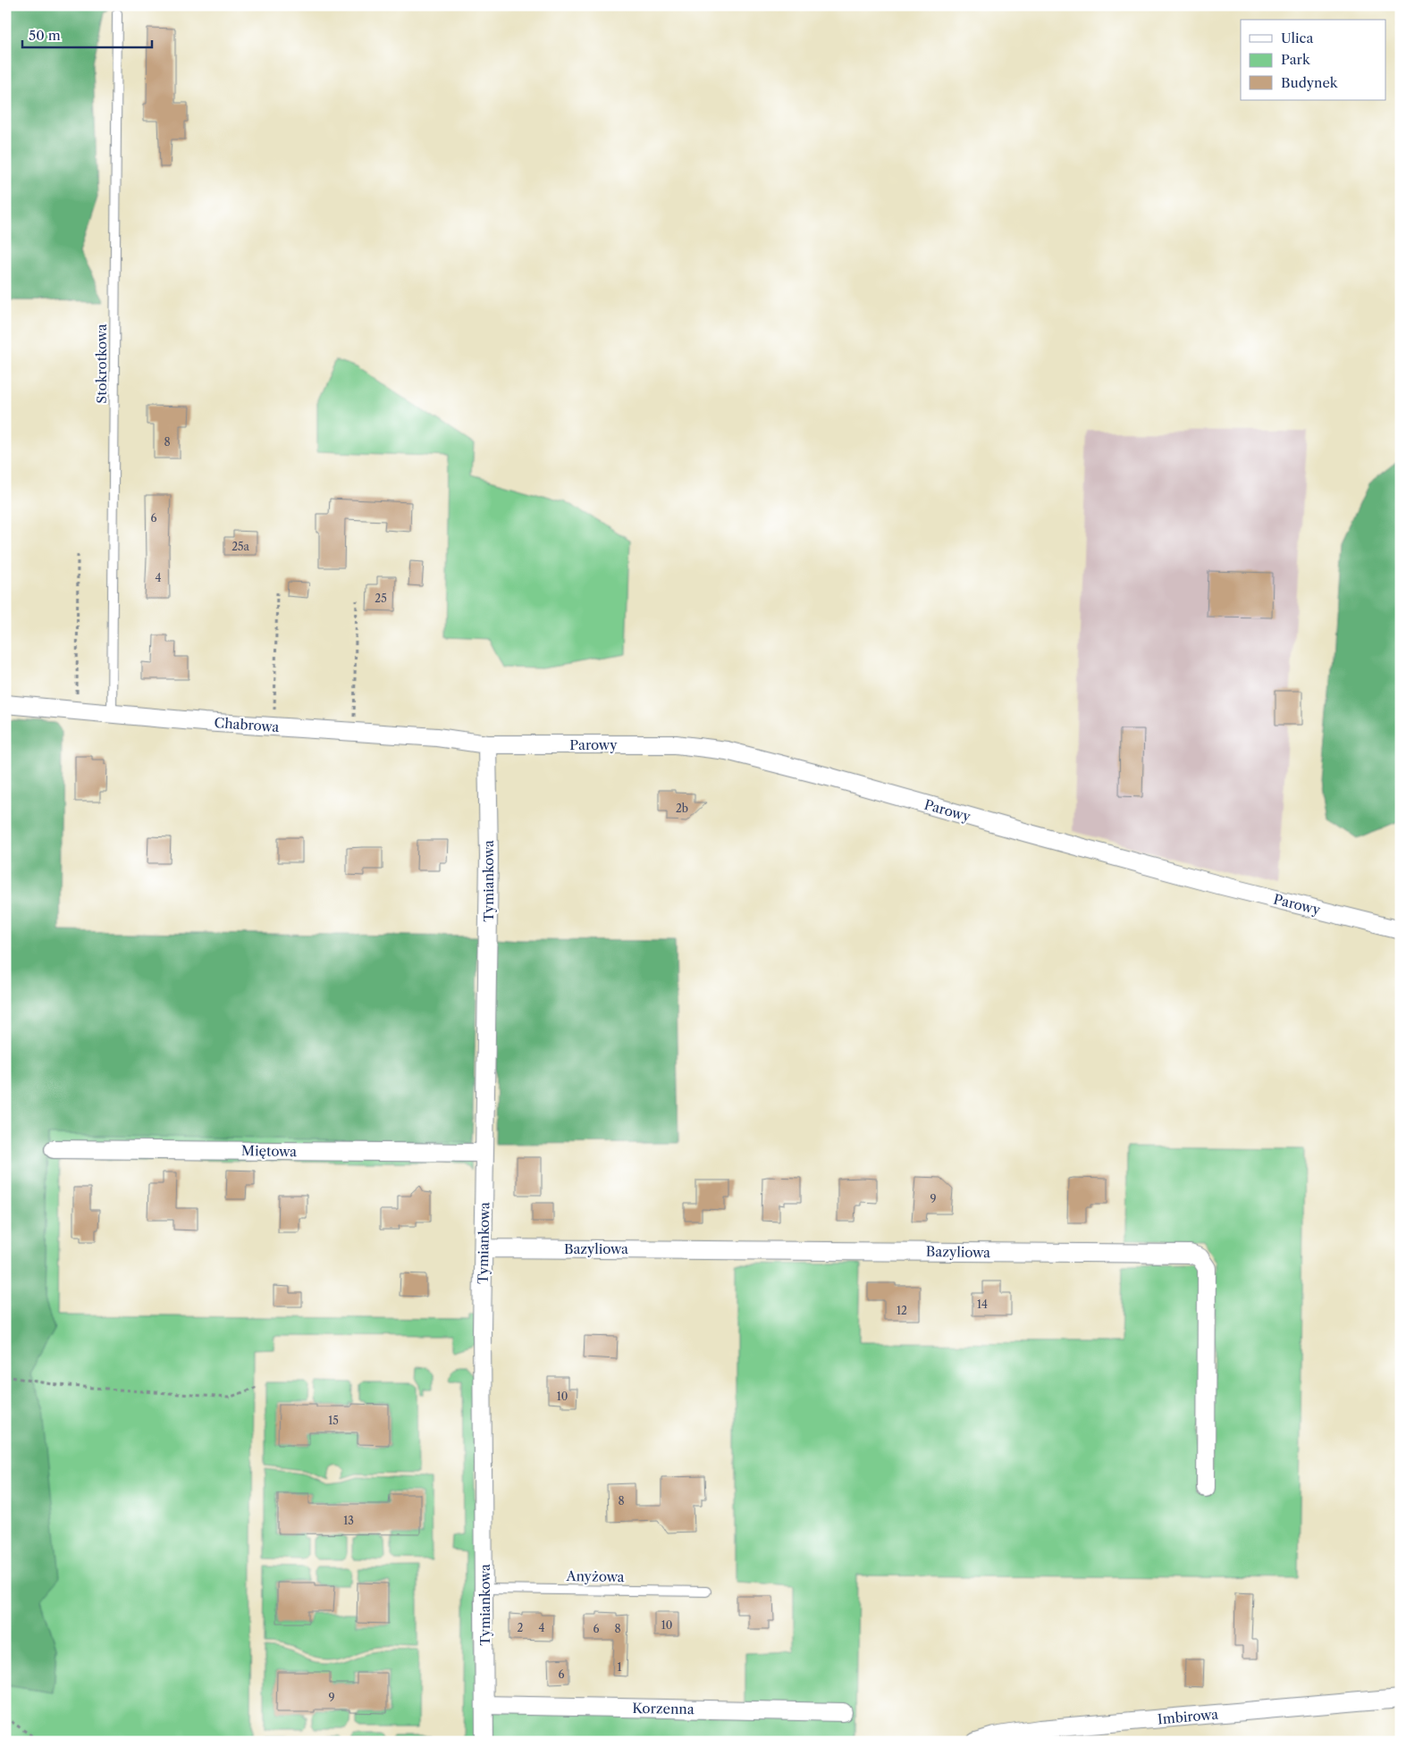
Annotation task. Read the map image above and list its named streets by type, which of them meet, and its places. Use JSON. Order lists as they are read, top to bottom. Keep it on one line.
{"streets":{"street":["Chabrowa","Parowy","Tymiankowa","Miętowa","Bazyliowa","Korzenna","Imbirowa"],"lane":["Stokrotkowa","Anyżowa"]},"crossings":[["Stokrotkowa","Chabrowa"],["Chabrowa","Parowy"],["Chabrowa","Tymiankowa"],["Parowy","Tymiankowa"],["Tymiankowa","Miętowa"],["Tymiankowa","Bazyliowa"],["Tymiankowa","Anyżowa"],["Tymiankowa","Korzenna"]],"house_numbers":["8","6","25a","4","25","2b","9","14","12","10","15","8","13","10","2","4","6","8","1","6","9"],"legend":["Ulica","Park","Budynek"],"scale_bar":"50 m"}
